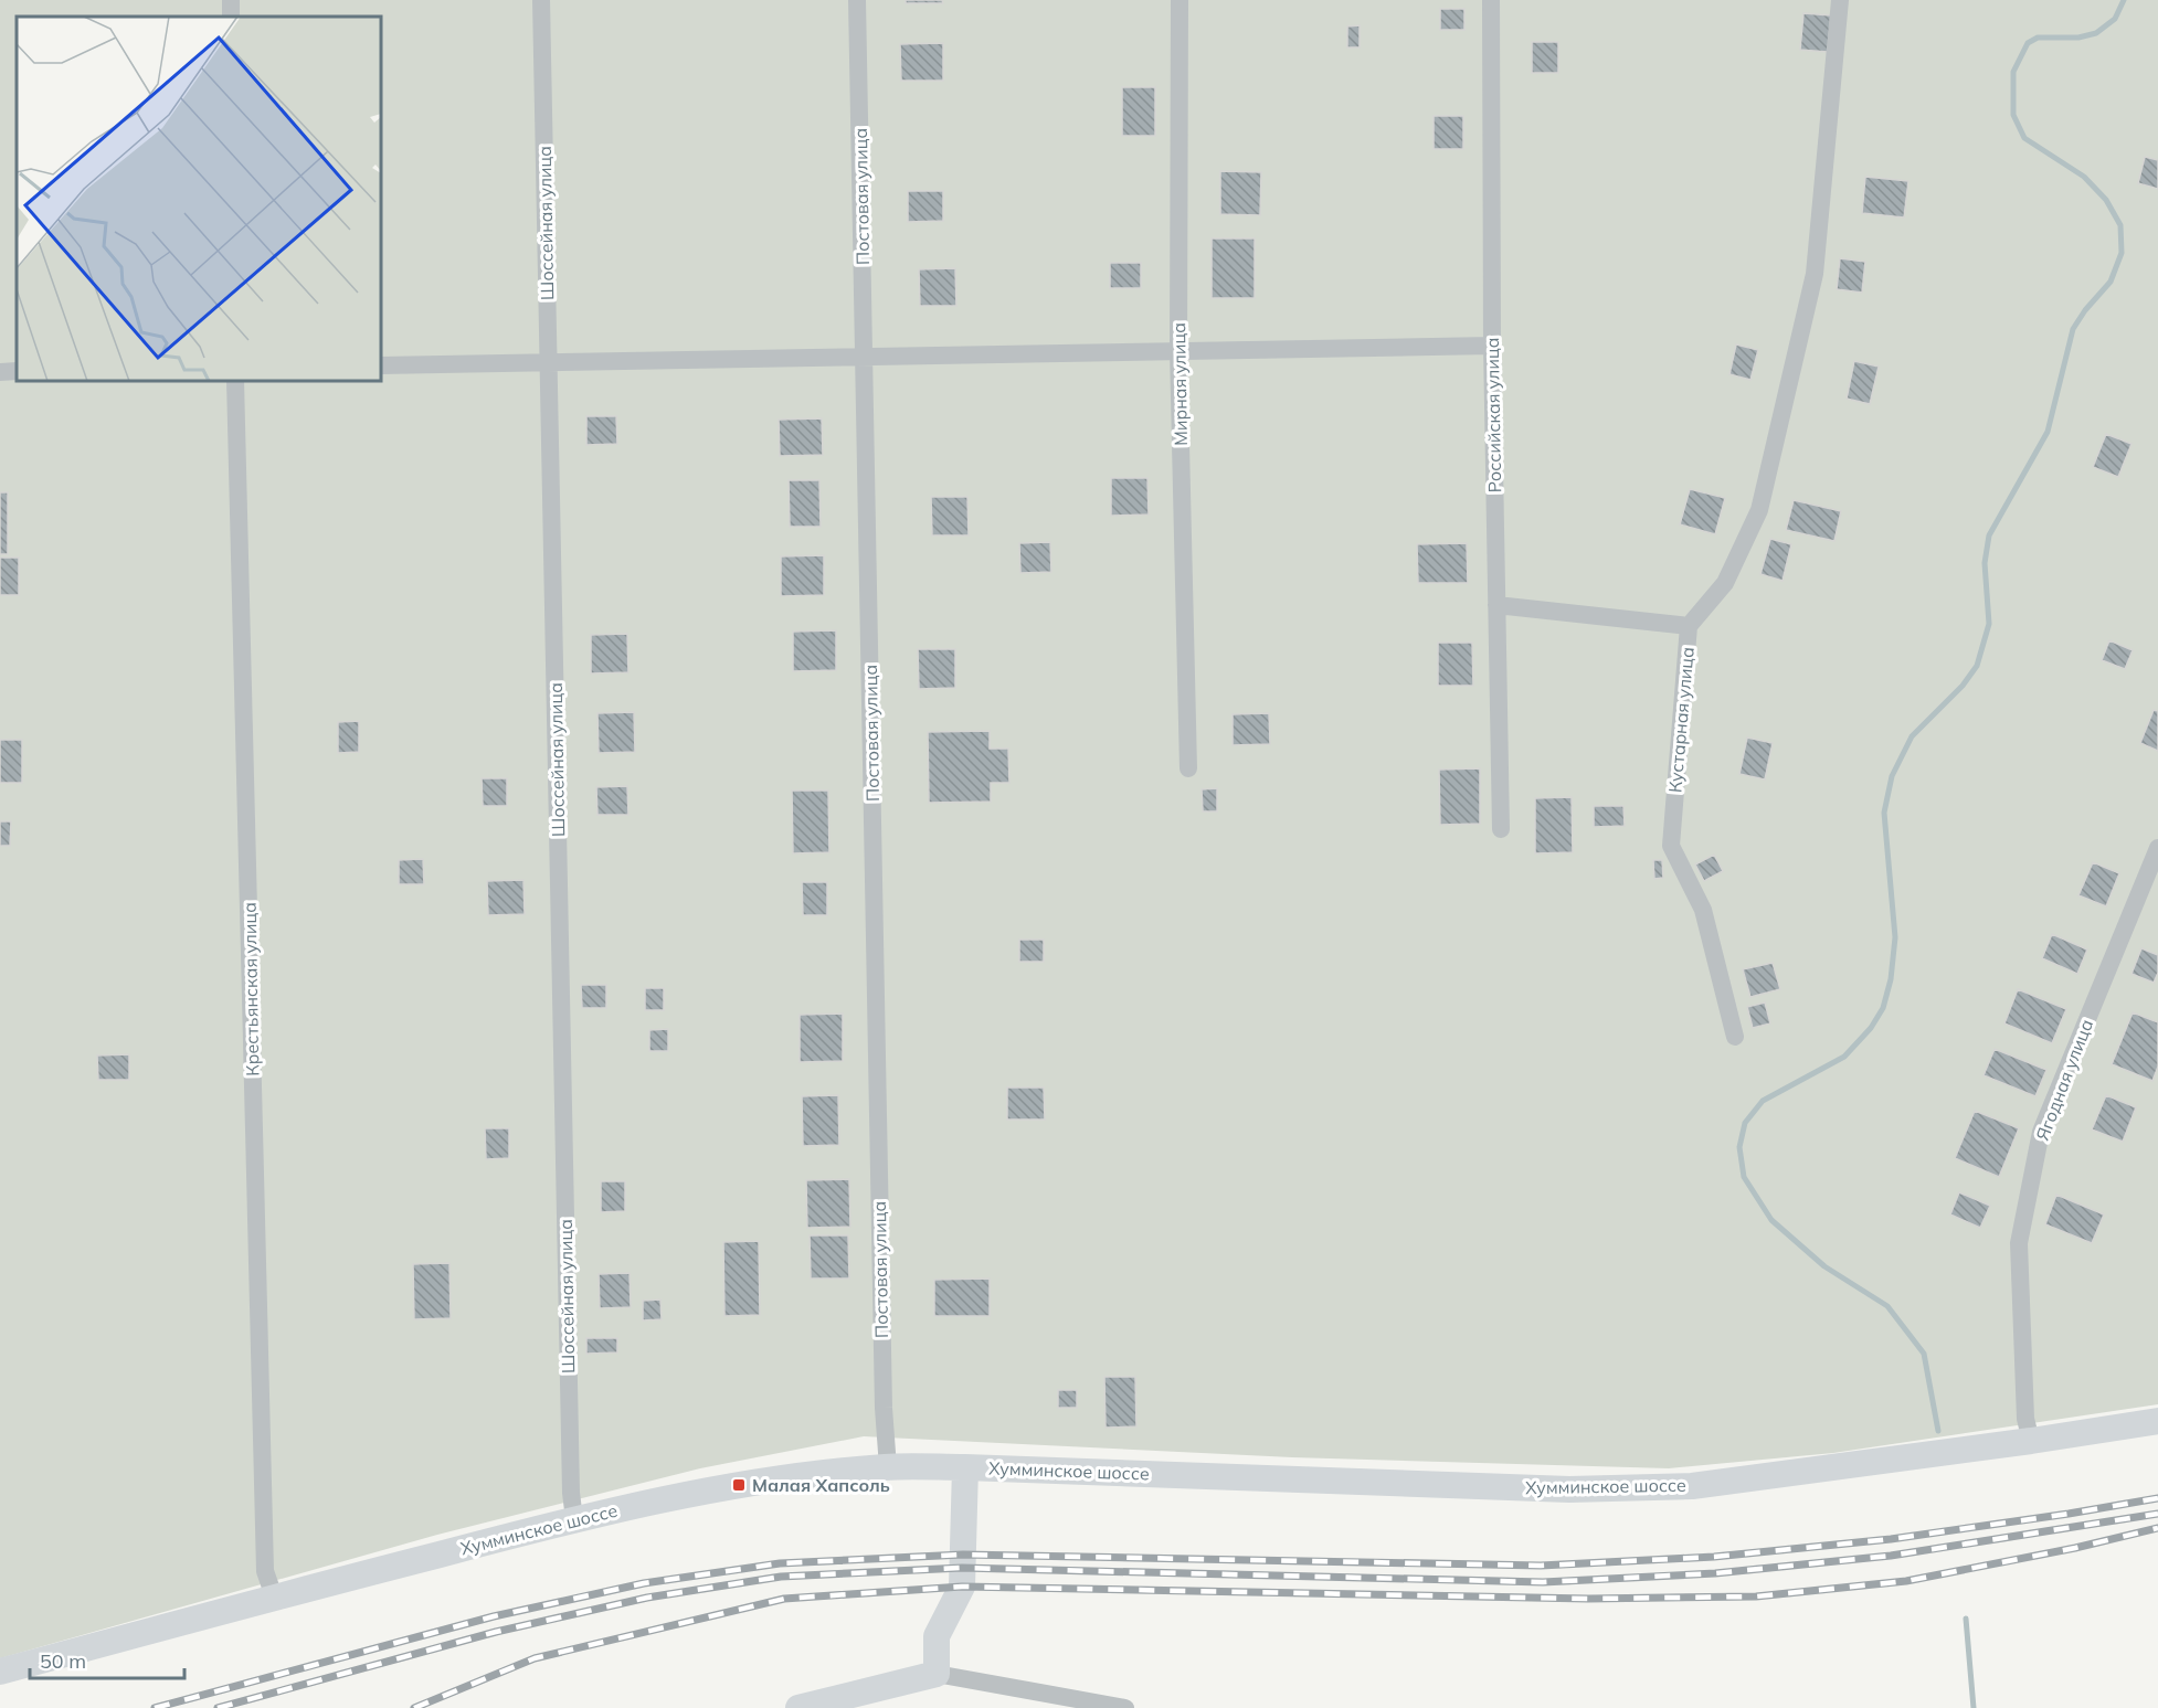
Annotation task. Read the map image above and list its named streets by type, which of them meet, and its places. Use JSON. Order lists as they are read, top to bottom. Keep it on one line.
{"streets":{"main road":["Хумминское шоссе"],"street":["Постовая улица","Шоссейная улица","Мирная улица","Российская улица","Кустарная улица","Крестьянская улица","Ягодная улица"]},"crossings":[["Постовая улица","Хумминское шоссе"],["Шоссейная улица","Хумминское шоссе"],["Крестьянская улица","Хумминское шоссе"],["Ягодная улица","Хумминское шоссе"]],"places":{"transit":["Малая Хапсоль"]},"scale_bar":"50 m"}
